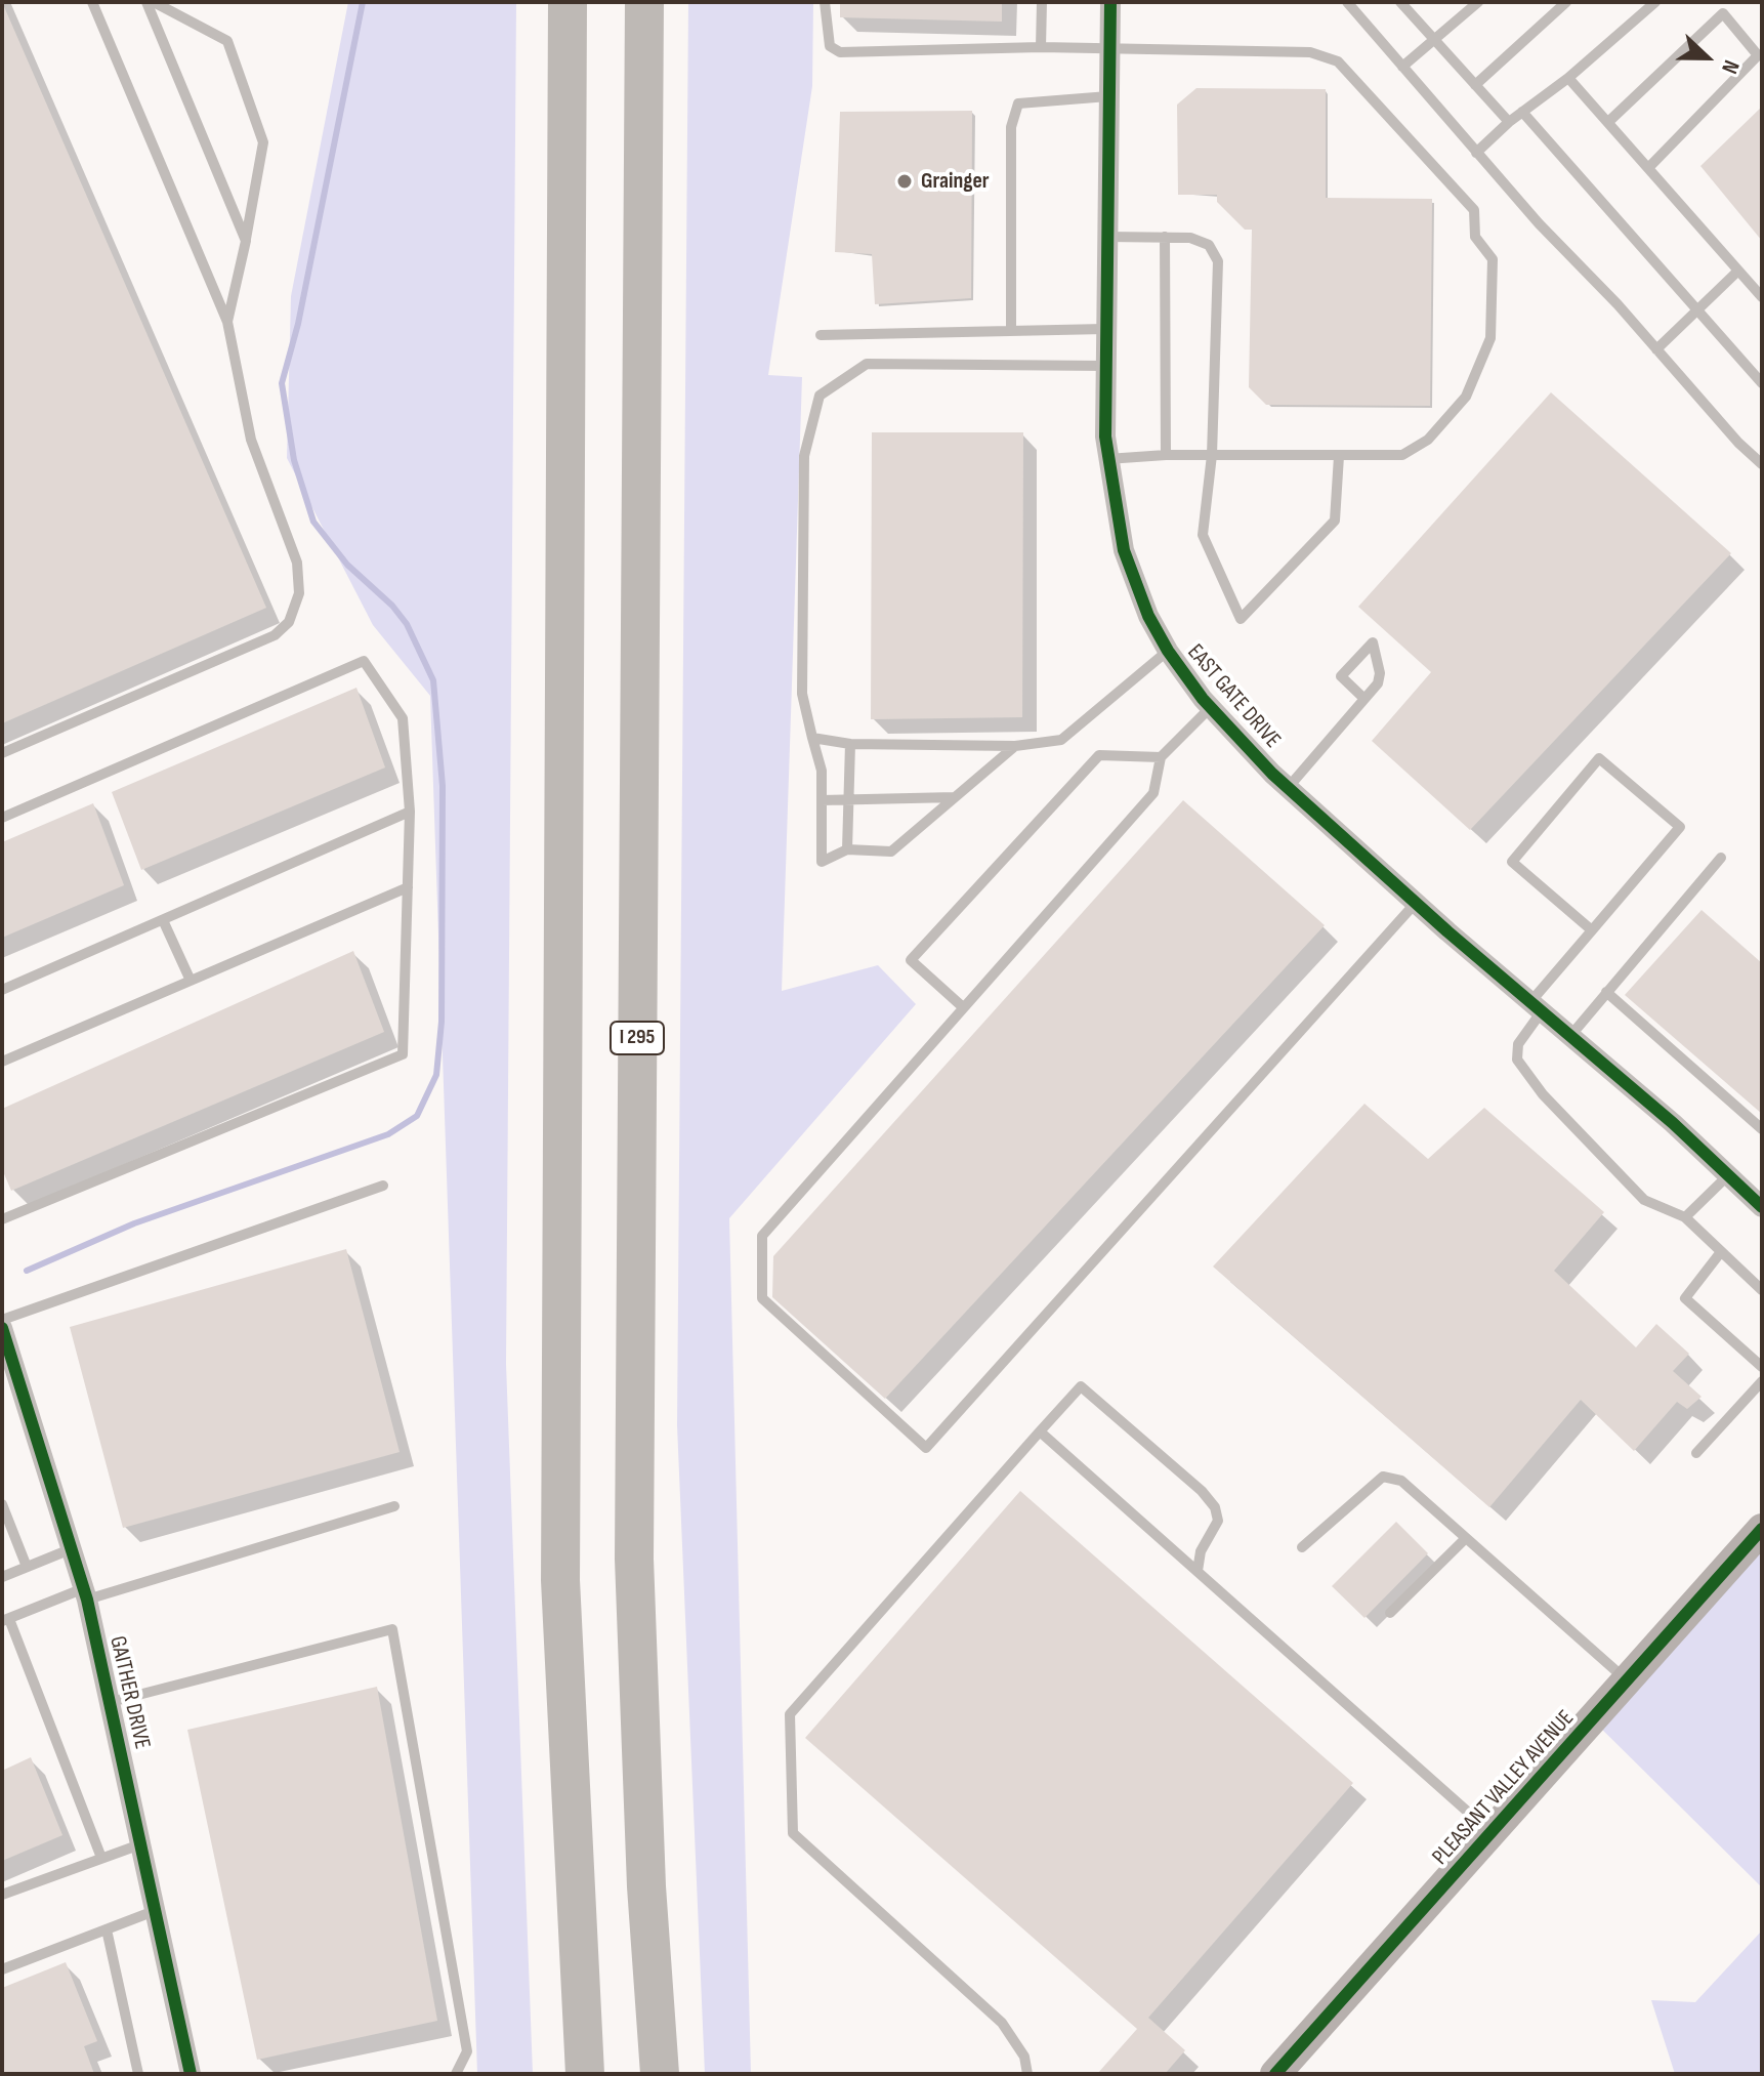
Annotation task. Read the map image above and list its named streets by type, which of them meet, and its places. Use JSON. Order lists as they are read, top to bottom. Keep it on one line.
{"streets":{"highway":["I 295"],"street":["EAST GATE DRIVE","GAITHER DRIVE","PLEASANT VALLEY AVENUE"]},"places":["Grainger"],"north":"right"}
